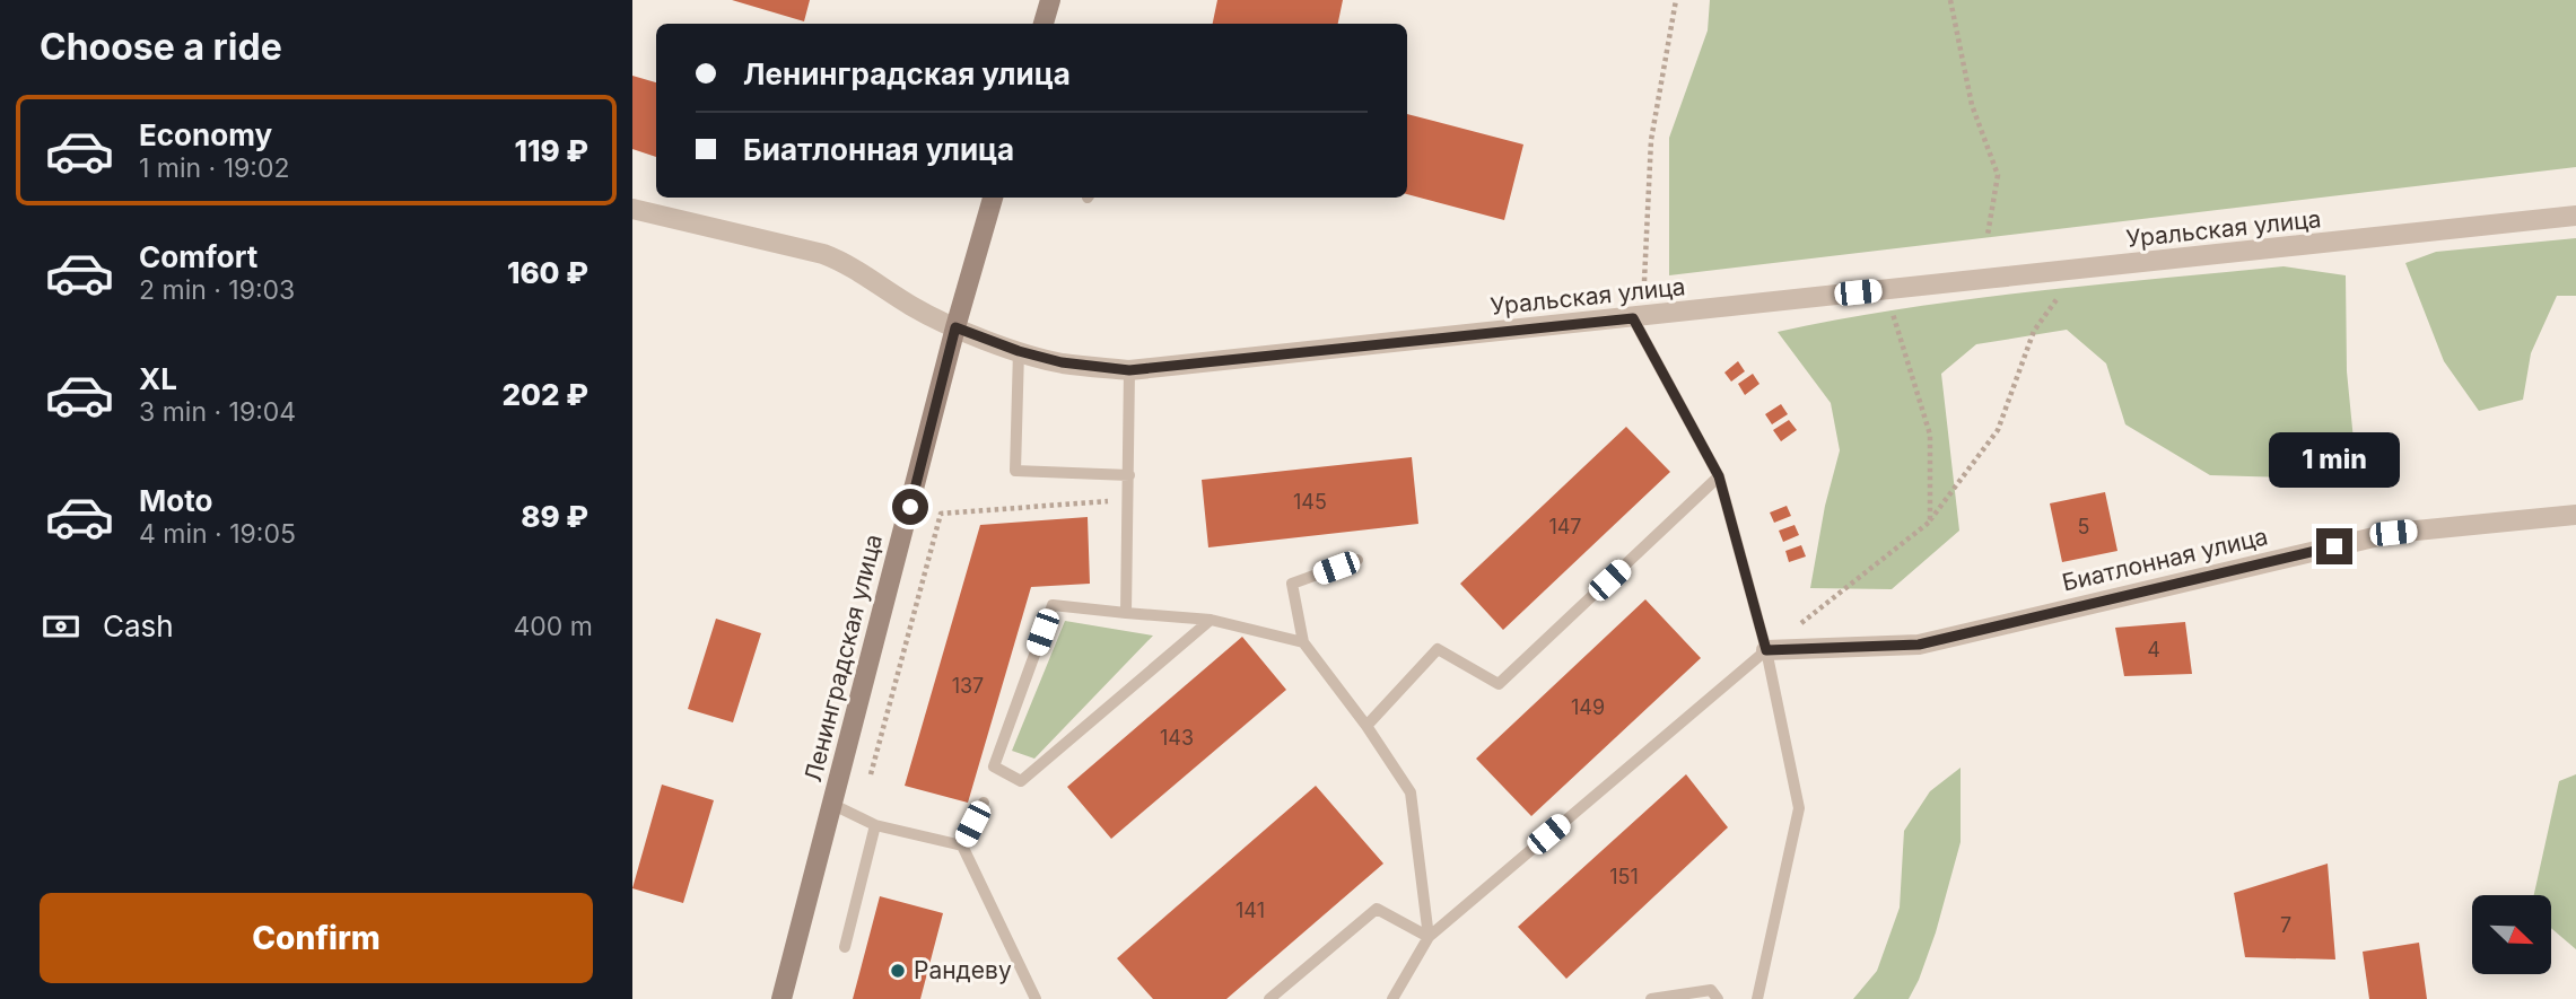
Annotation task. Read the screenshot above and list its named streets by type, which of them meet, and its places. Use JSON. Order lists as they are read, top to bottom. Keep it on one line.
{"streets":{"main road":["Ленинградская улица"],"street":["Уральская улица","Биатлонная улица"]},"crossings":[["Уральская улица","Ленинградская улица"]],"places":["Рандеву"],"house_numbers":["145","147","5","4","137","149","143","151","141","7"],"north":"bottom right","page":{"heading":"Choose a ride","banner":["Ленинградская улица","Биатлонная улица"],"list":[{"name":"Economy","note":"1 min · 19:02","value":"119 ₽"},{"name":"Comfort","note":"2 min · 19:03","value":"160 ₽"},{"name":"XL","note":"3 min · 19:04","value":"202 ₽"},{"name":"Moto","note":"4 min · 19:05","value":"89 ₽"}],"bubble":"1 min","pay":["Cash","400 m"],"buttons":"Confirm"}}
